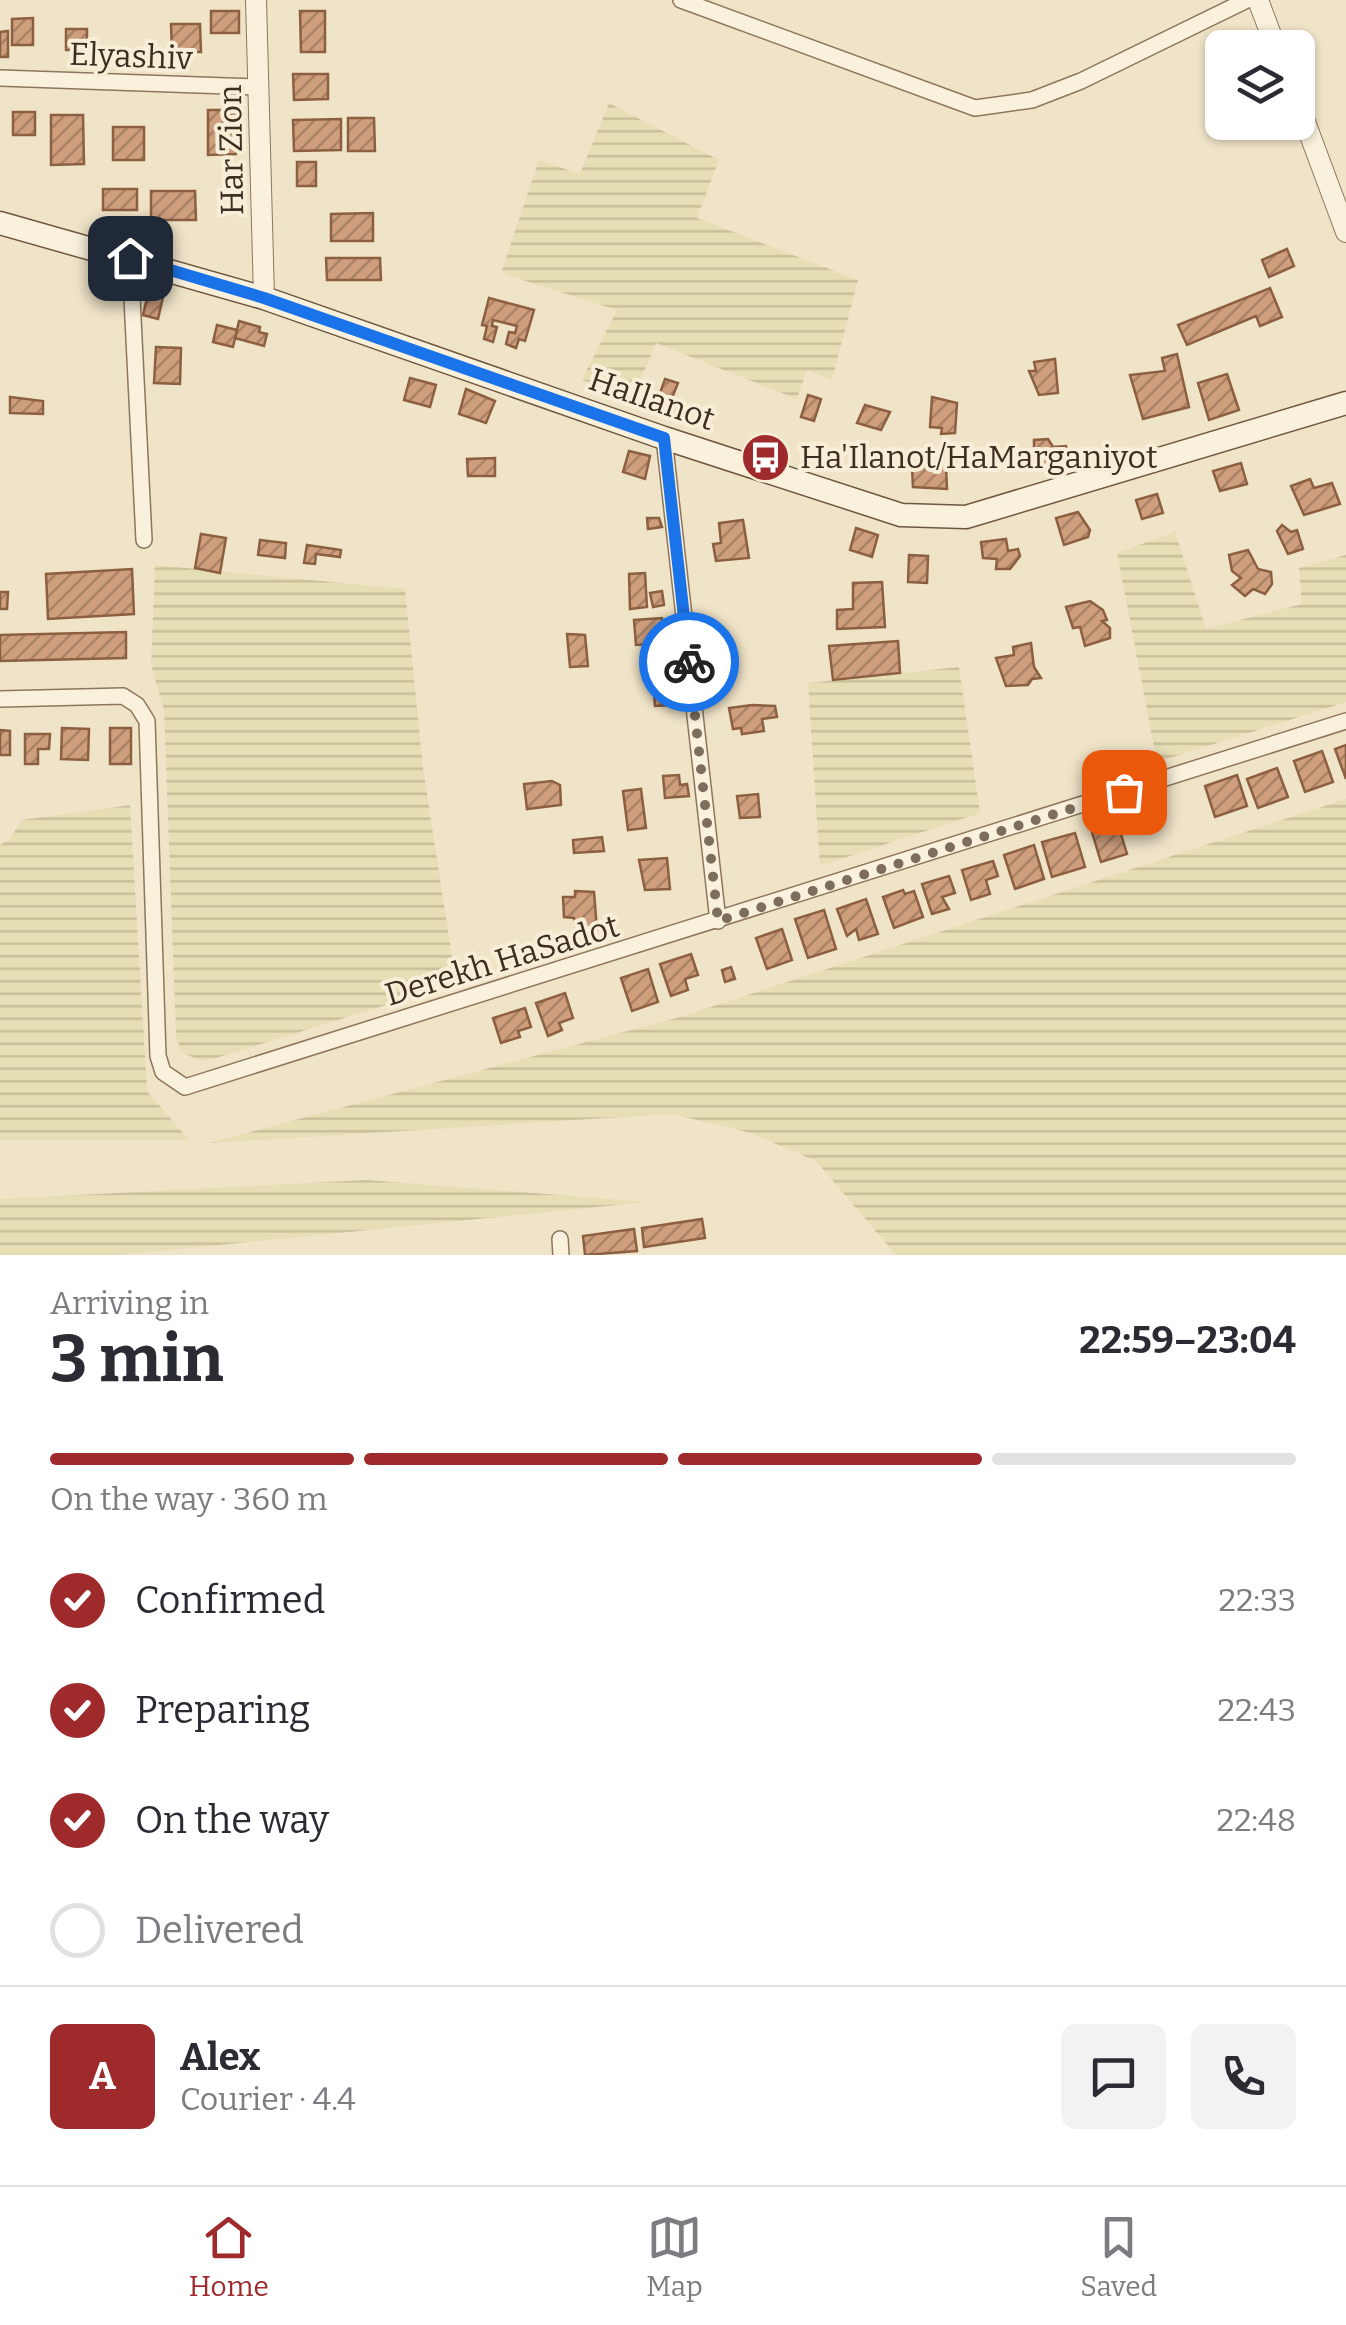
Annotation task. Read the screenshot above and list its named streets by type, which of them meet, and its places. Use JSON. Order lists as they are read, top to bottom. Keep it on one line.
{"streets":{"main road":["HaIlanot"],"street":["Elyashiv","Har Zion","Derekh HaSadot"]},"crossings":[["Elyashiv","Har Zion"],["Har Zion","HaIlanot"]],"places":{"bus stop":["Ha'Ilanot/HaMarganiyot"]},"page":{"heading":["3 min","Arriving in","22:59–23:04"],"panel":["Alex","Courier · 4.4"],"bar":"On the way · 360 m","list":[["Confirmed","22:33"],["Preparing","22:43"],["On the way","22:48"],"Delivered"],"round":"A","tabs":["Home","Map","Saved"]}}
